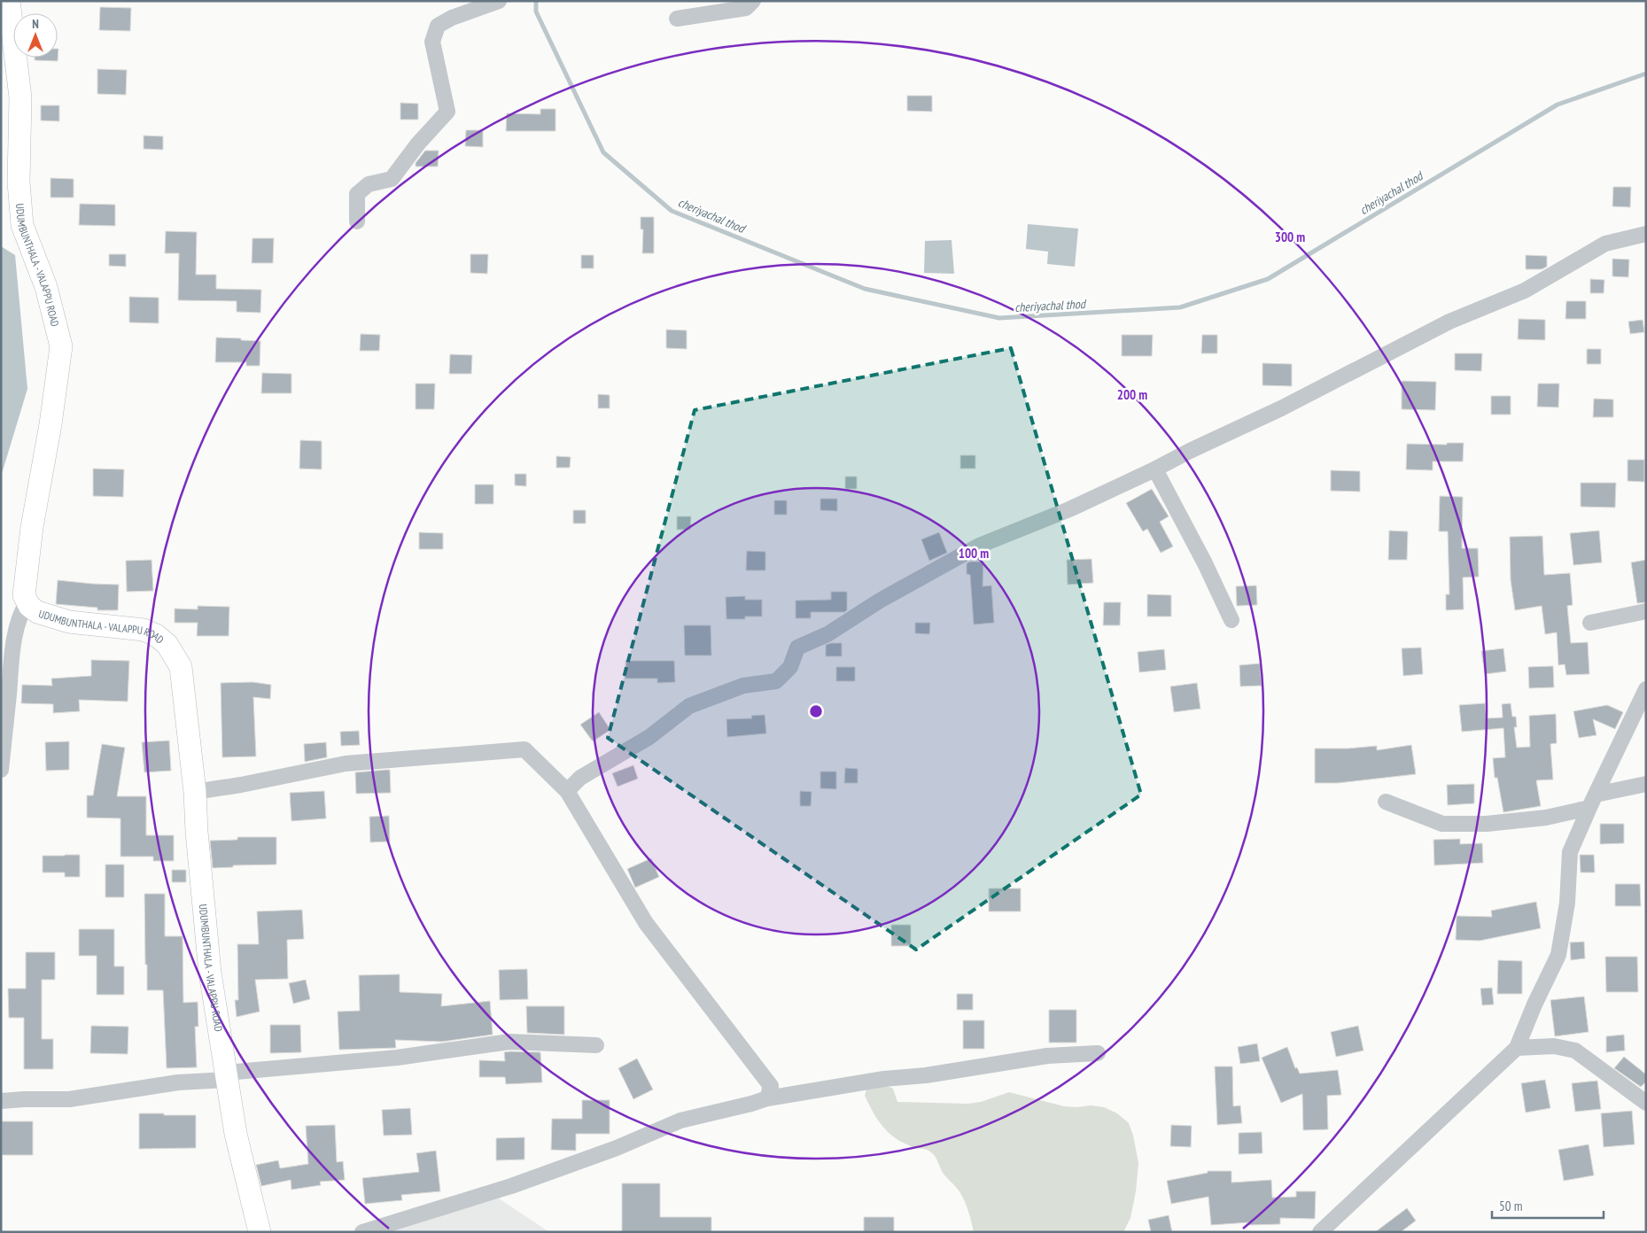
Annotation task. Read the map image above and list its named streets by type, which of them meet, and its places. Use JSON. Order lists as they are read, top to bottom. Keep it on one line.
{"streets":{"main road":["UDUMBUNTHALA - VALAPPU ROAD"]},"water":["cheriyachal thod"],"scale_bar":"50 m","north":"top","rings":["300 m","200 m","100 m"]}
